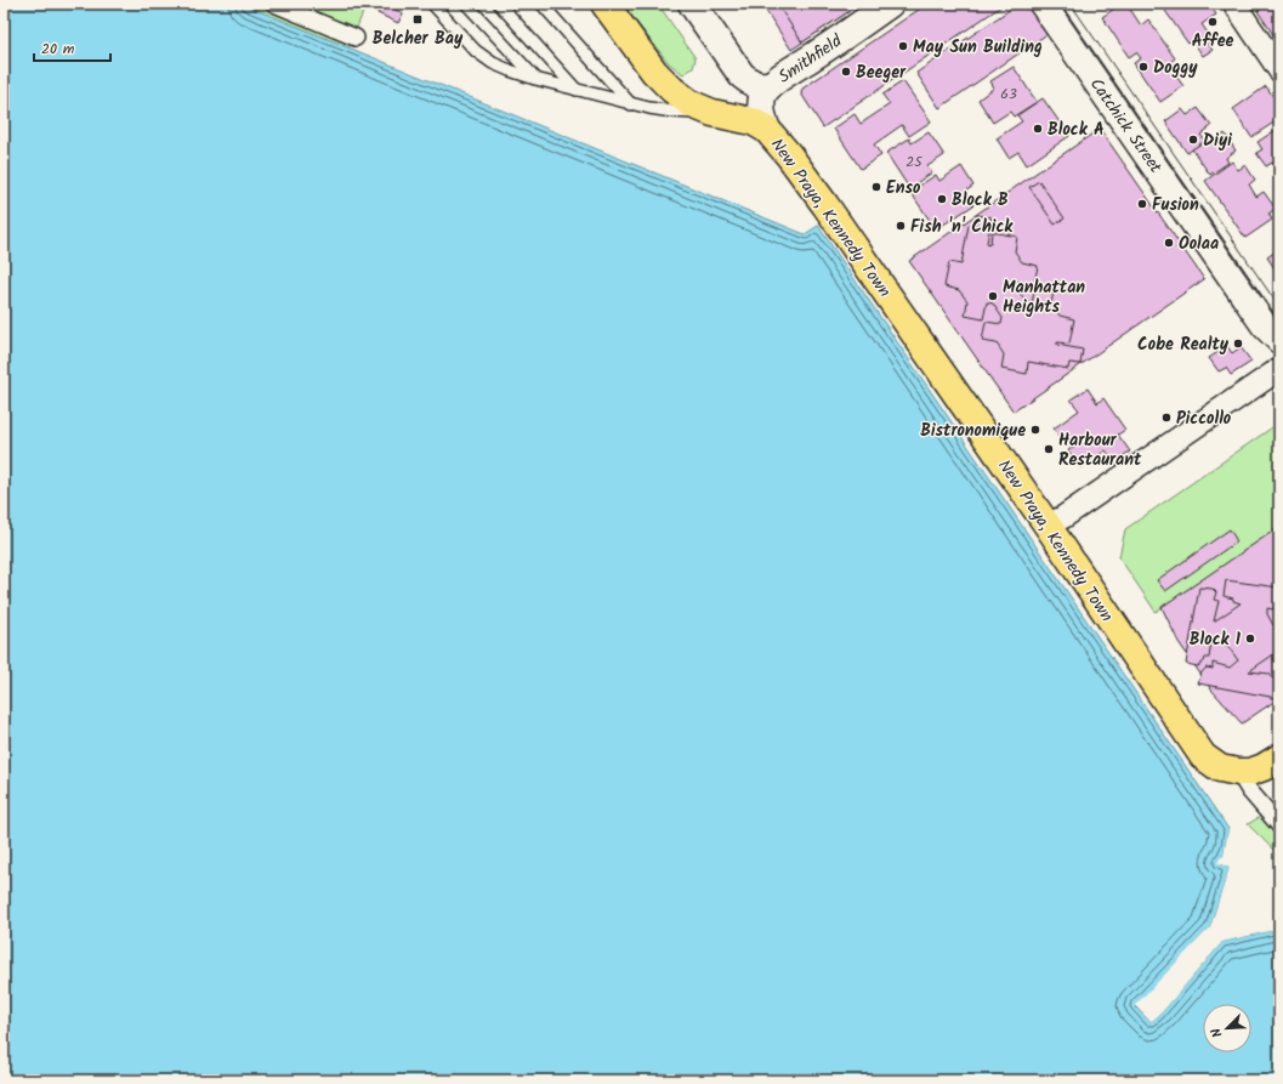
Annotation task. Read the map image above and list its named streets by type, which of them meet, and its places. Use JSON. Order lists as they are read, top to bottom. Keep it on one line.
{"streets":{"main road":["Smithfield","Catchick Street","New Praya, Kennedy Town"]},"crossings":[["Smithfield","New Praya, Kennedy Town"]],"places":{"transit":["Belcher Bay"],"other":["Affee","May Sun Building","Doggy","Beeger","Block A","Diyi","Enso","Block B","Fusion","Fish 'n' Chick","Oolaa","Manhattan Heights","Cobe Realty","Piccollo","Bistronomique","Harbour Restaurant","Block 1"]},"house_numbers":["63","25"],"scale_bar":"20 m","north":"bottom left"}
